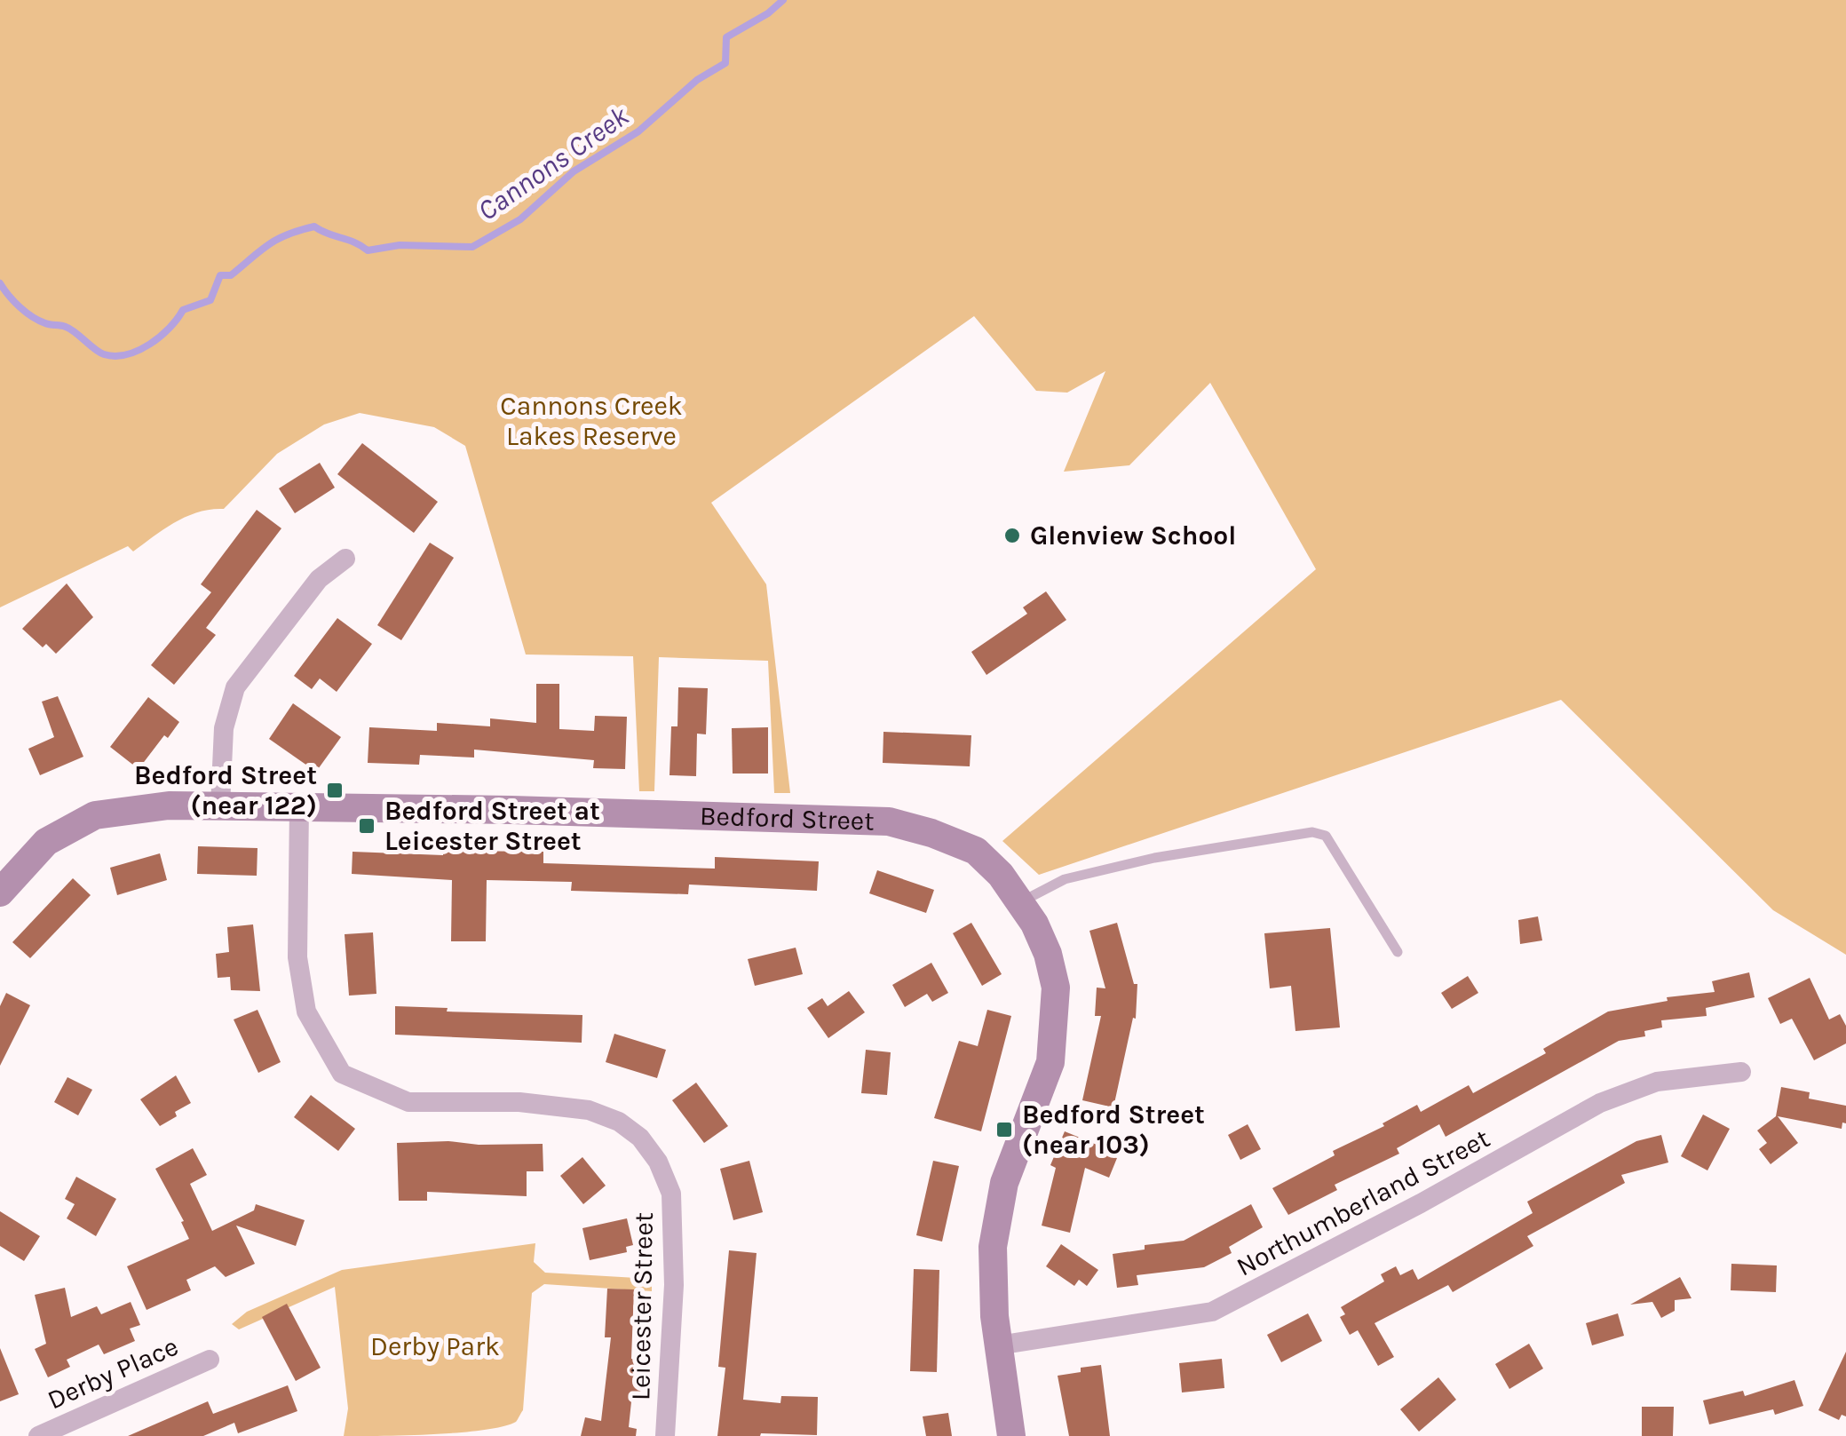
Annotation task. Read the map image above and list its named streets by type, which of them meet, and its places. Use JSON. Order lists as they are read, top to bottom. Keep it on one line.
{"streets":{"street":["Bedford Street","Northumberland Street","Leicester Street","Derby Place"]},"crossings":[["Bedford Street","Northumberland Street"],["Bedford Street","Leicester Street"]],"water":["Cannons Creek"],"parks":["Cannons Creek Lakes Reserve","Derby Park"],"places":{"other":["Glenview School"],"transit":["Bedford Street (near 122)","Bedford Street at Leicester Street","Bedford Street (near 103)"]}}
